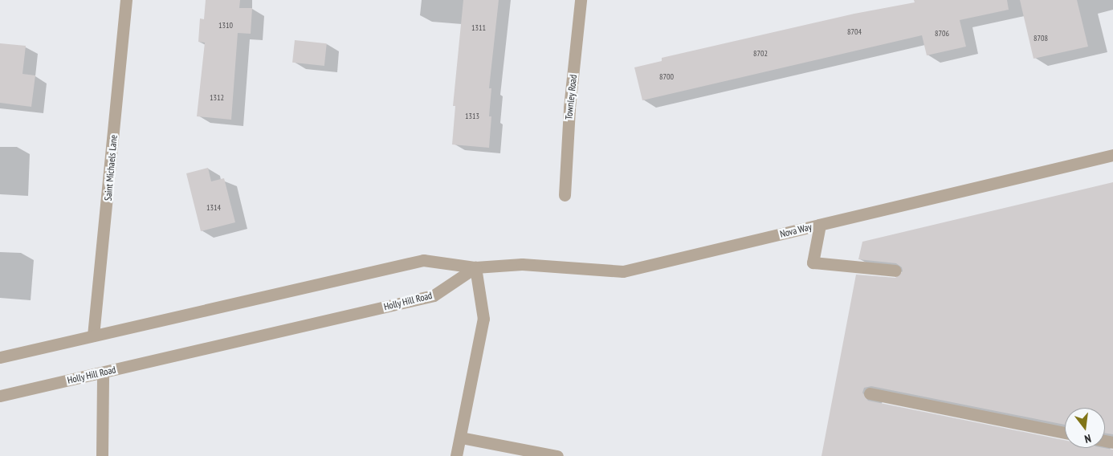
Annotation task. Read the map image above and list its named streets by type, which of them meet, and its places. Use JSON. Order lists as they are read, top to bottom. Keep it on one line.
{"streets":{"street":["Townley Road","Saint Michaels Lane","Nova Way","Holly Hill Road"]},"crossings":[["Nova Way","Holly Hill Road"]],"house_numbers":["1310","1311","8704","8706","8708","8702","8700","1312","1313","1314"],"north":"bottom"}
